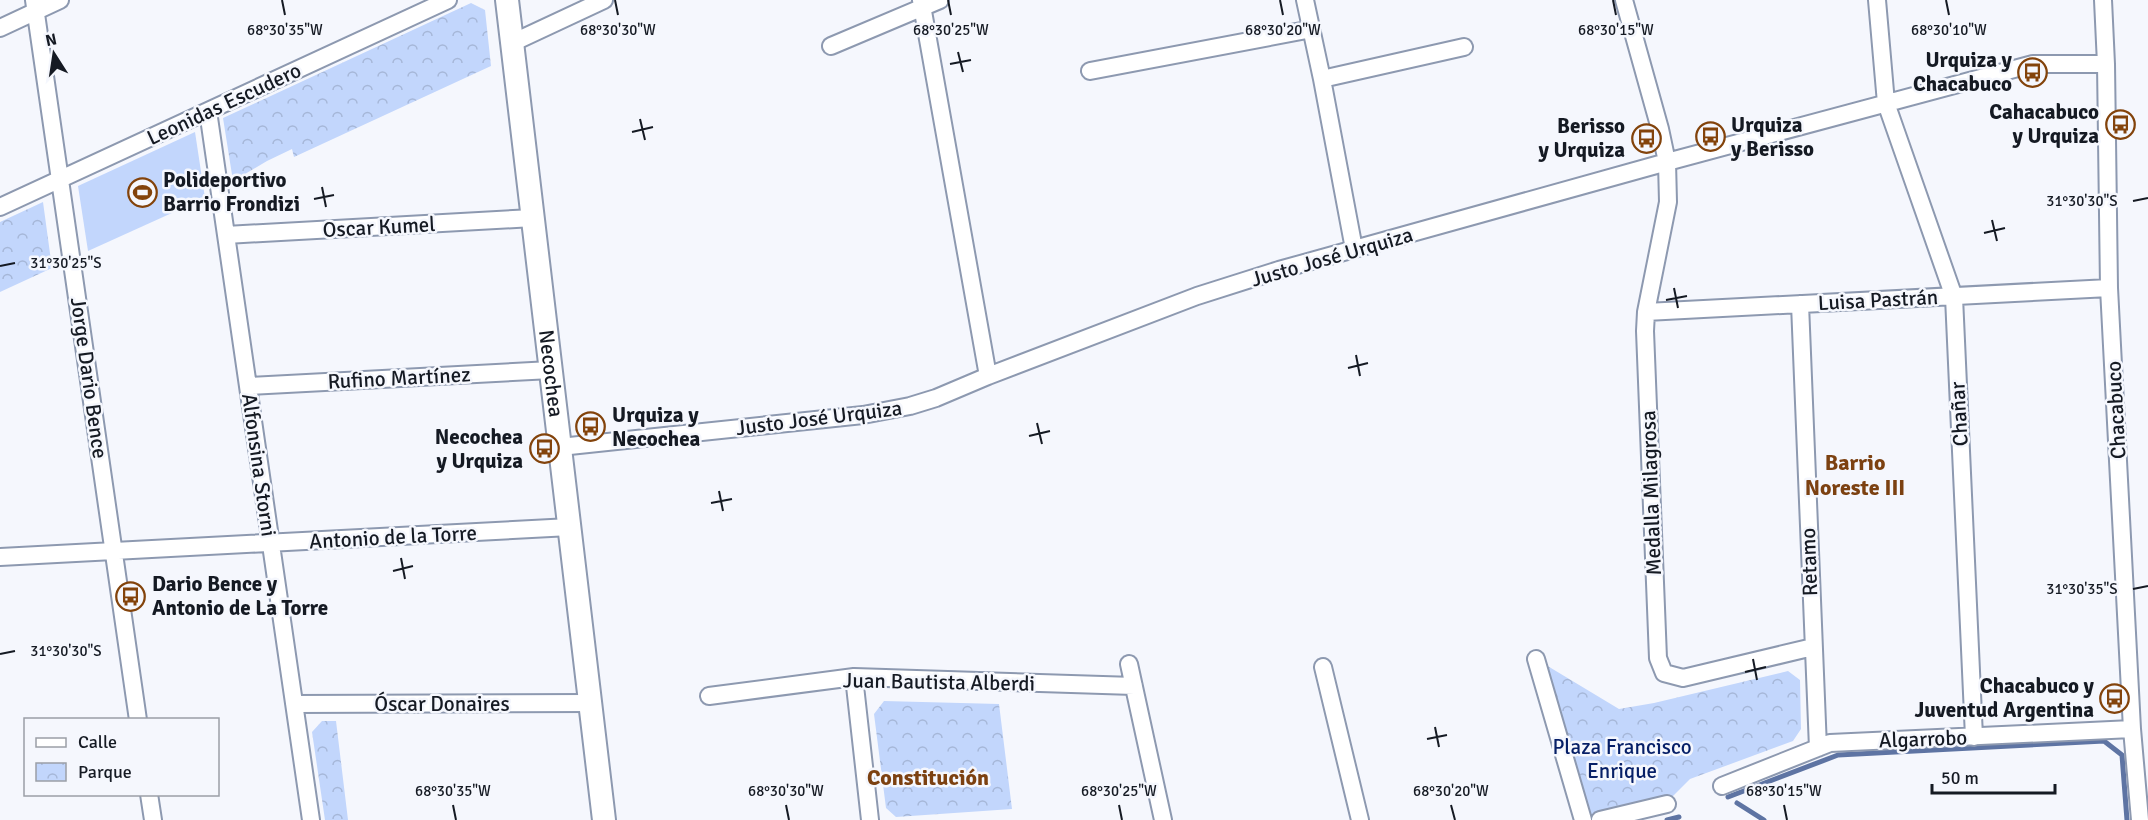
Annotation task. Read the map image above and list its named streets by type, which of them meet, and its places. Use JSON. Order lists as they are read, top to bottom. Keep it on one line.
{"streets":{"main road":["Necochea"],"street":["Leonidas Escudero","Oscar Kumel","Justo José Urquiza","Luisa Pastrán","Jorge Dario Bence","Rufino Martínez","Chacabuco","Chañar","Alfonsina Storni","Medalla Milagrosa","Antonio de la Torre","Retamo","Juan Bautista Alberdi","Óscar Donaires","Algarrobo"]},"crossings":[["Leonidas Escudero","Jorge Dario Bence"],["Leonidas Escudero","Alfonsina Storni"],["Oscar Kumel","Necochea"],["Oscar Kumel","Alfonsina Storni"],["Justo José Urquiza","Necochea"],["Justo José Urquiza","Chacabuco"],["Justo José Urquiza","Chañar"],["Justo José Urquiza","Medalla Milagrosa"],["Luisa Pastrán","Chacabuco"],["Luisa Pastrán","Chañar"],["Luisa Pastrán","Medalla Milagrosa"],["Luisa Pastrán","Retamo"],["Necochea","Rufino Martínez"],["Necochea","Antonio de la Torre"],["Necochea","Óscar Donaires"],["Jorge Dario Bence","Antonio de la Torre"],["Rufino Martínez","Alfonsina Storni"],["Chacabuco","Algarrobo"],["Chañar","Algarrobo"],["Alfonsina Storni","Antonio de la Torre"],["Alfonsina Storni","Óscar Donaires"],["Medalla Milagrosa","Retamo"],["Retamo","Algarrobo"]],"districts":["Barrio Noreste III","Constitución"],"parks":["Plaza Francisco Enrique"],"places":{"bus stop":["Urquiza y Chacabuco","Cahacabuco y Urquiza","Urquiza y Berisso","Berisso y Urquiza","Urquiza y Necochea","Necochea y Urquiza","Dario Bence y Antonio de La Torre","Chacabuco y Juventud Argentina"],"sports":["Polideportivo Barrio Frondizi"]},"legend":["Calle","Parque"],"scale_bar":"50 m","north":"top","coordinates":["68°30'35\"W","68°30'30\"W","68°30'25\"W","68°30'20\"W","68°30'15\"W","68°30'10\"W","31°30'30\"S","31°30'25\"S","31°30'35\"S"]}
